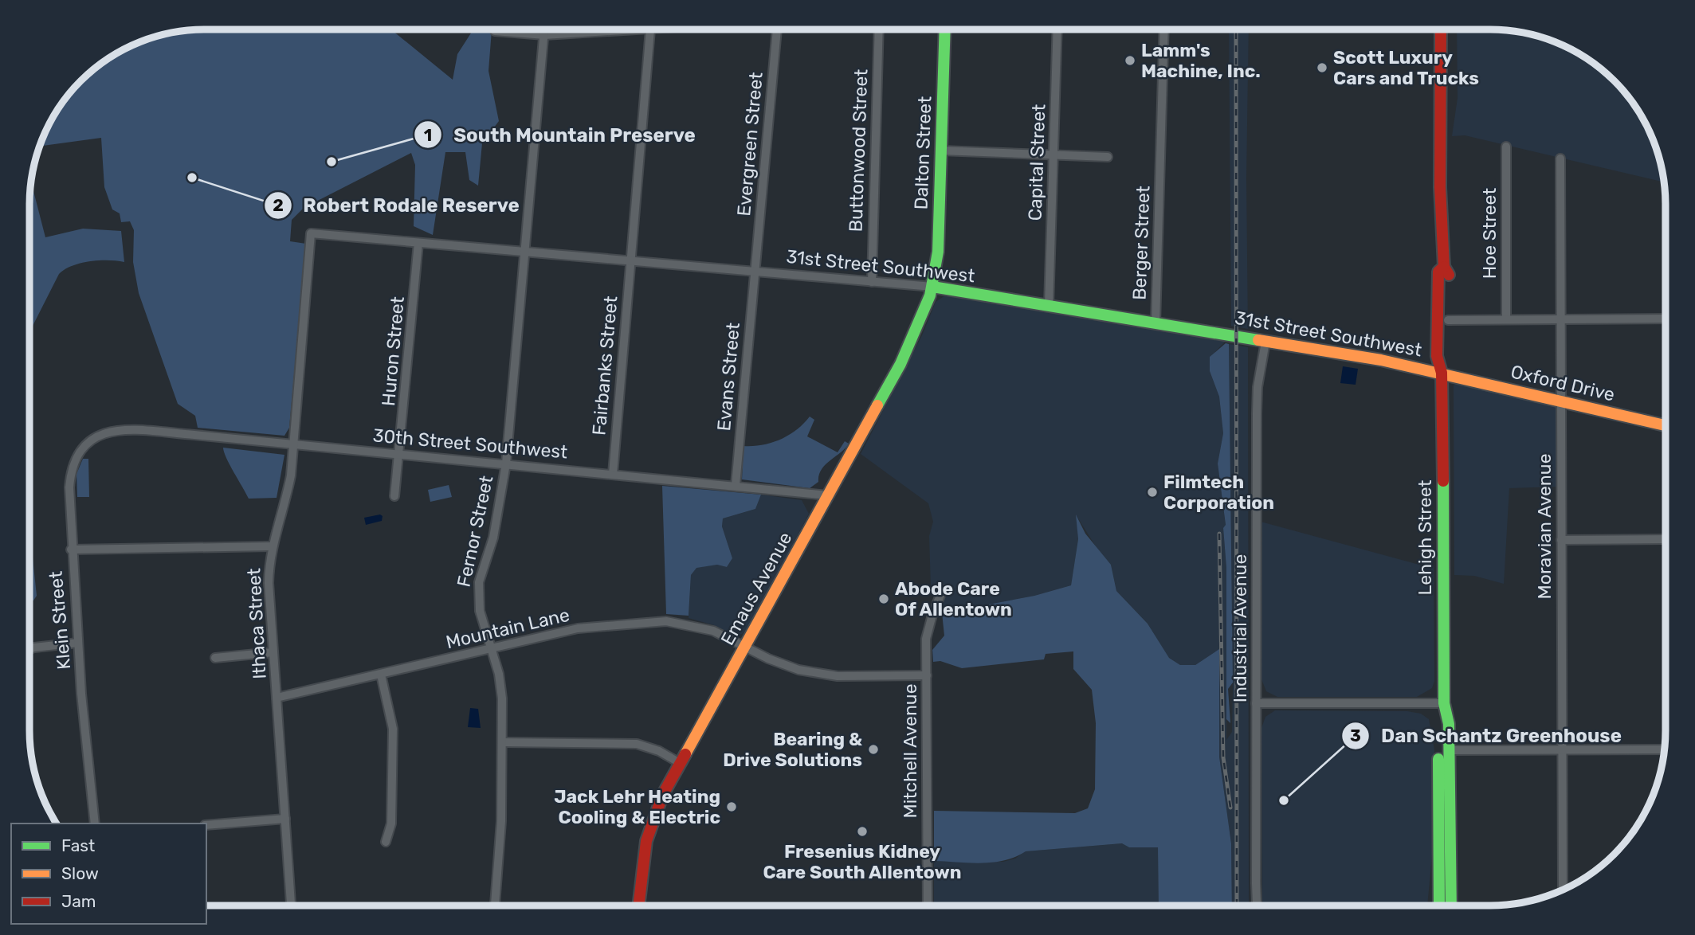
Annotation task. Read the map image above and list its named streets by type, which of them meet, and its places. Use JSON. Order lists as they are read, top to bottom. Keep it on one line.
{"streets":{"main road":["Dalton Street","31st Street Southwest","Oxford Drive","Lehigh Street","Emaus Avenue"],"street":["Evergreen Street","Buttonwood Street","Capital Street","Hoe Street","Berger Street","Huron Street","Fairbanks Street","Evans Street","30th Street Southwest","Moravian Avenue","Fernor Street","Klein Street","Ithaca Street","Mountain Lane","Industrial Avenue","Mitchell Avenue"]},"crossings":[["Evergreen Street","31st Street Southwest"],["Evergreen Street","Evans Street"],["Buttonwood Street","31st Street Southwest"],["Dalton Street","31st Street Southwest"],["Dalton Street","Emaus Avenue"],["Capital Street","31st Street Southwest"],["Berger Street","31st Street Southwest"],["31st Street Southwest","Huron Street"],["31st Street Southwest","Fairbanks Street"],["31st Street Southwest","Evans Street"],["31st Street Southwest","Oxford Drive"],["31st Street Southwest","Fernor Street"],["31st Street Southwest","Lehigh Street"],["31st Street Southwest","Emaus Avenue"],["31st Street Southwest","Ithaca Street"],["31st Street Southwest","Industrial Avenue"],["Huron Street","30th Street Southwest"],["Fairbanks Street","30th Street Southwest"],["Evans Street","30th Street Southwest"],["Oxford Drive","Moravian Avenue"],["Oxford Drive","Lehigh Street"],["30th Street Southwest","Fernor Street"],["30th Street Southwest","Emaus Avenue"],["30th Street Southwest","Klein Street"],["30th Street Southwest","Ithaca Street"],["Fernor Street","Mountain Lane"],["Emaus Avenue","Mountain Lane"],["Ithaca Street","Mountain Lane"],["Mountain Lane","Mitchell Avenue"]],"places":["Lamm's Machine, Inc.","Scott Luxury Cars and Trucks","South Mountain Preserve","Robert Rodale Reserve","Filmtech Corporation","Abode Care Of Allentown","Bearing & Drive Solutions","Dan Schantz Greenhouse","Jack Lehr Heating Cooling & Electric","Fresenius Kidney Care South Allentown"],"legend":["Fast","Slow","Jam"]}
